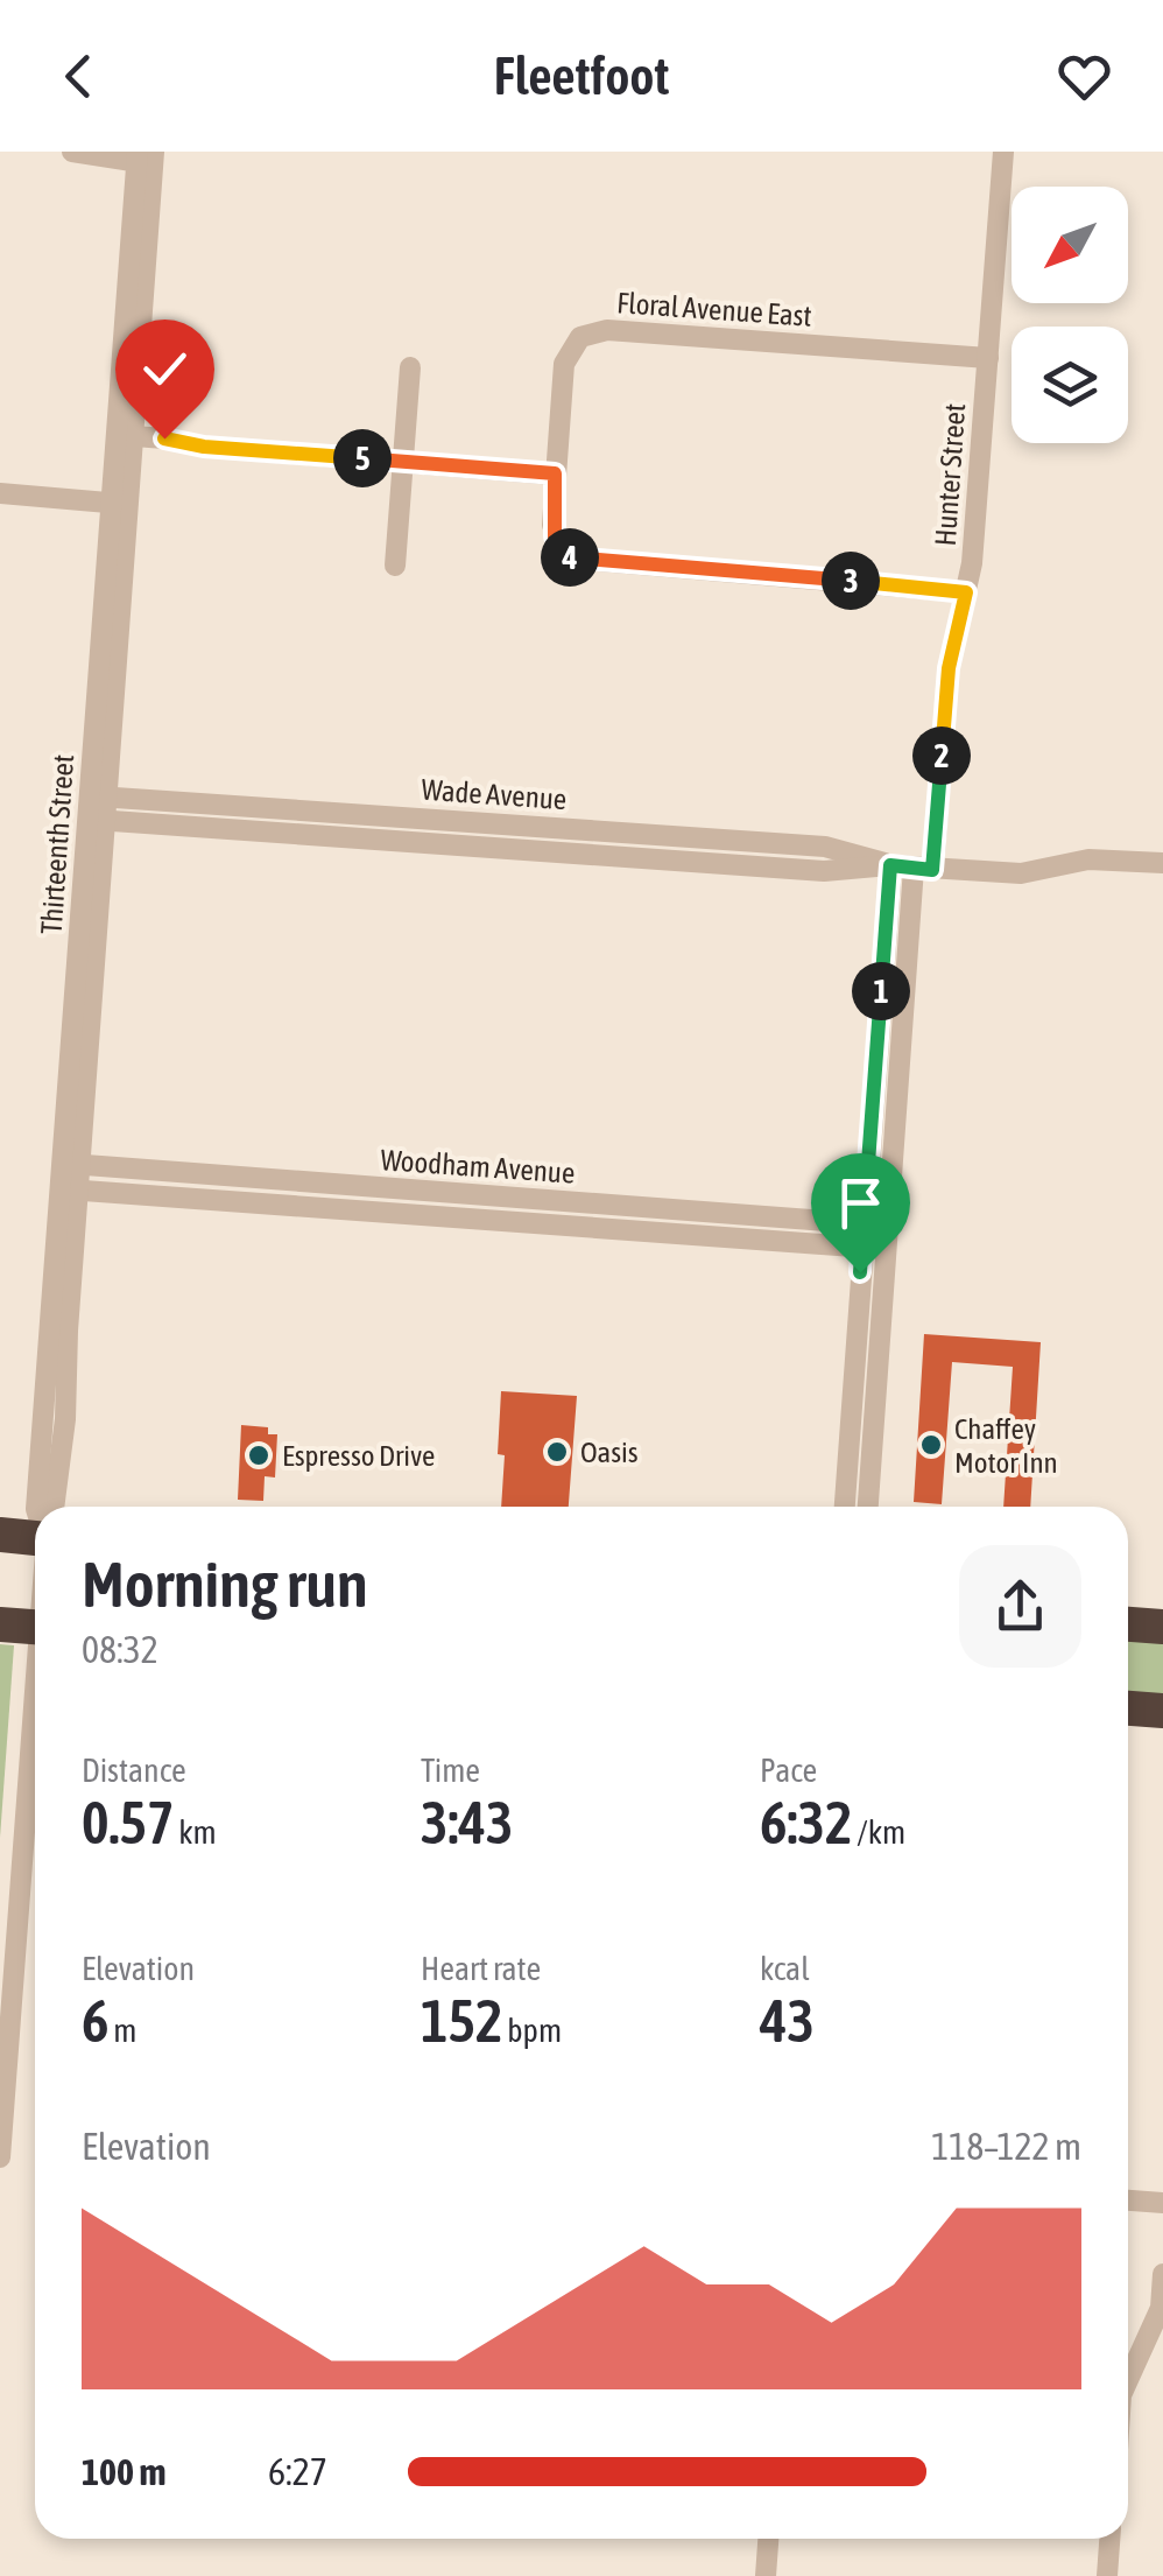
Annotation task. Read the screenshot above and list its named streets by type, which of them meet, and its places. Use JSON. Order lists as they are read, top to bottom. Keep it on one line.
{"streets":{"street":["Floral Avenue East","Hunter Street","Wade Avenue","Thirteenth Street","Woodham Avenue"]},"crossings":[["Floral Avenue East","Hunter Street"],["Hunter Street","Wade Avenue"],["Hunter Street","Woodham Avenue"],["Wade Avenue","Thirteenth Street"],["Thirteenth Street","Woodham Avenue"]],"places":["Chaffey Motor Inn","Oasis","Espresso Drive"],"north":"bottom left","page":{"header":"Fleetfoot","pins":["5","4","3","2","1"],"heading":["Morning run","08:32"],"stats":[["Distance","0.57 km"],["Time","3:43"],["Pace","6:32 /km"],["Elevation","6 m"],["Heart rate","152 bpm"],["kcal","43"]],"chart":["Elevation","118–122 m"],"list":[{"name":"100 m","note":"6:27"}]}}
